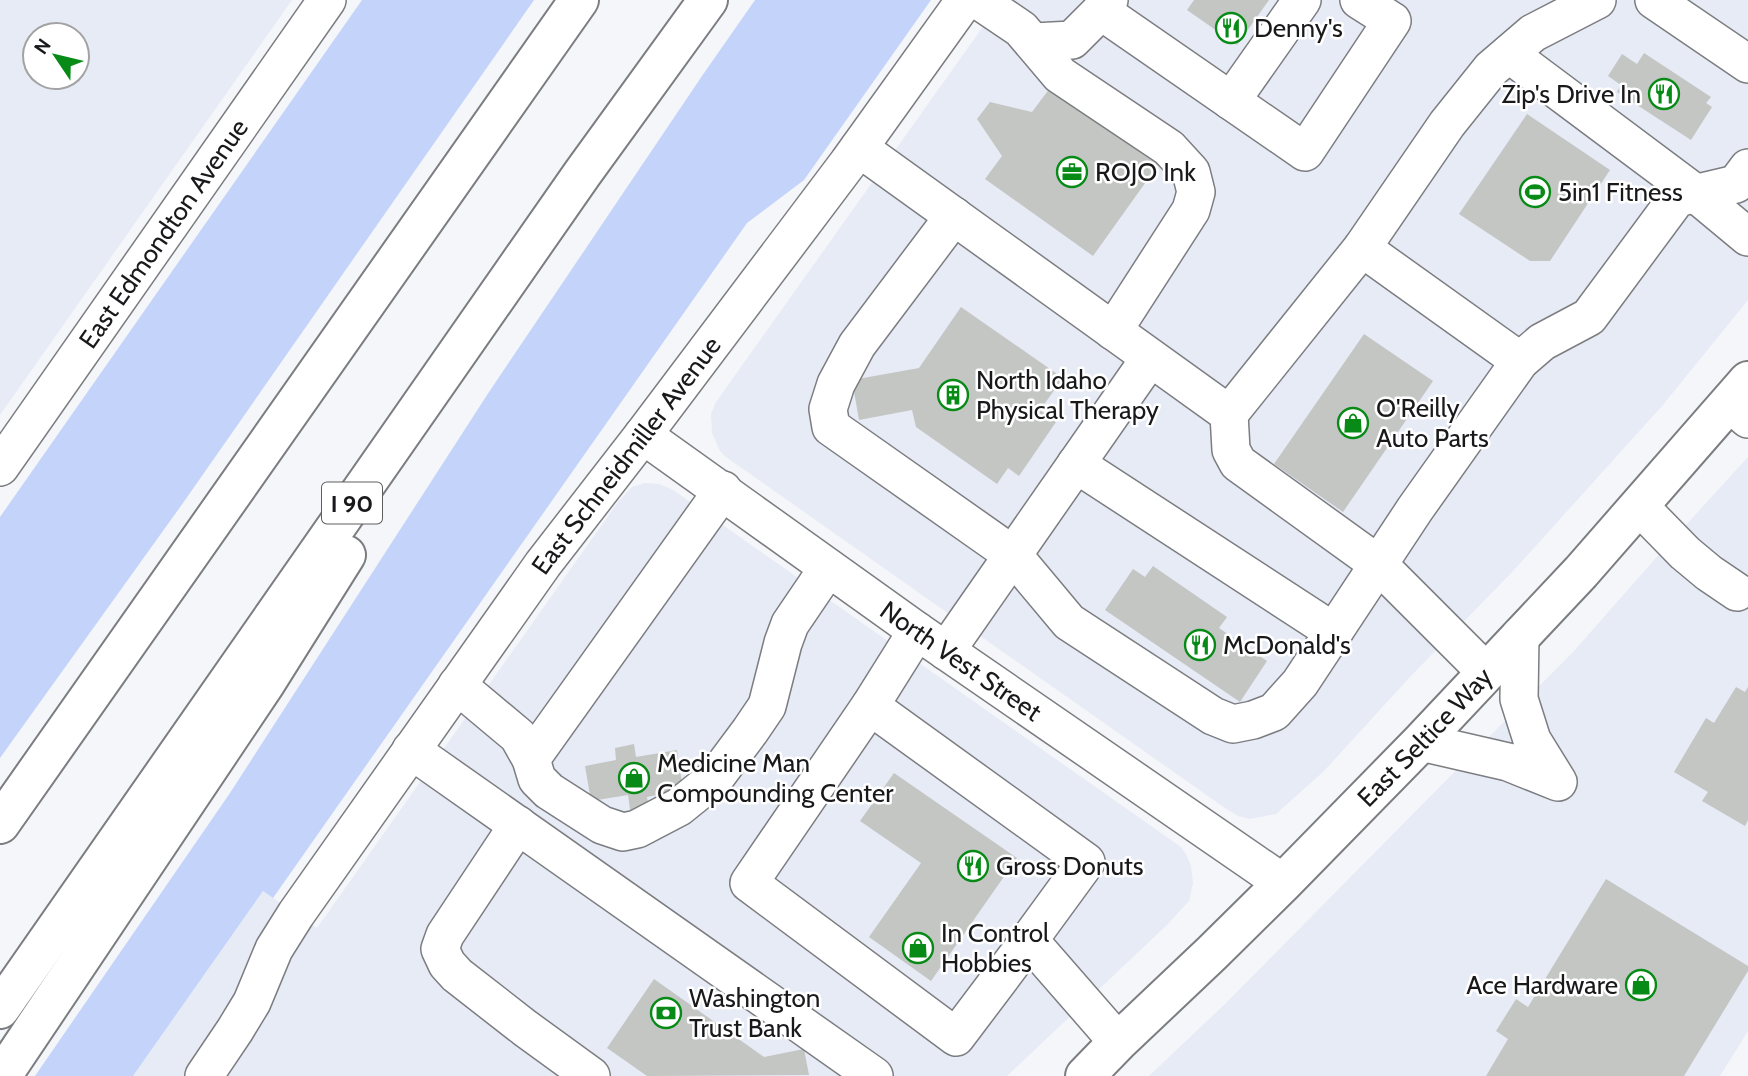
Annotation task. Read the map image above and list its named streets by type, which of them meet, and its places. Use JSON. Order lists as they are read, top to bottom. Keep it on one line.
{"streets":{"main road":["I 90","East Seltice Way"],"street":["East Edmondton Avenue","East Schneidmiller Avenue","North Vest Street"]},"crossings":[["East Schneidmiller Avenue","North Vest Street"],["North Vest Street","East Seltice Way"]],"places":{"restaurant":["Denny's","Zip's Drive In","McDonald's","Gross Donuts"],"office":["ROJO Ink"],"sports":["5in1 Fitness"],"building":["North Idaho Physical Therapy"],"shop":["O'Reilly Auto Parts","Medicine Man Compounding Center","In Control Hobbies","Ace Hardware"],"bank":["Washington Trust Bank"]},"north":"top left"}
